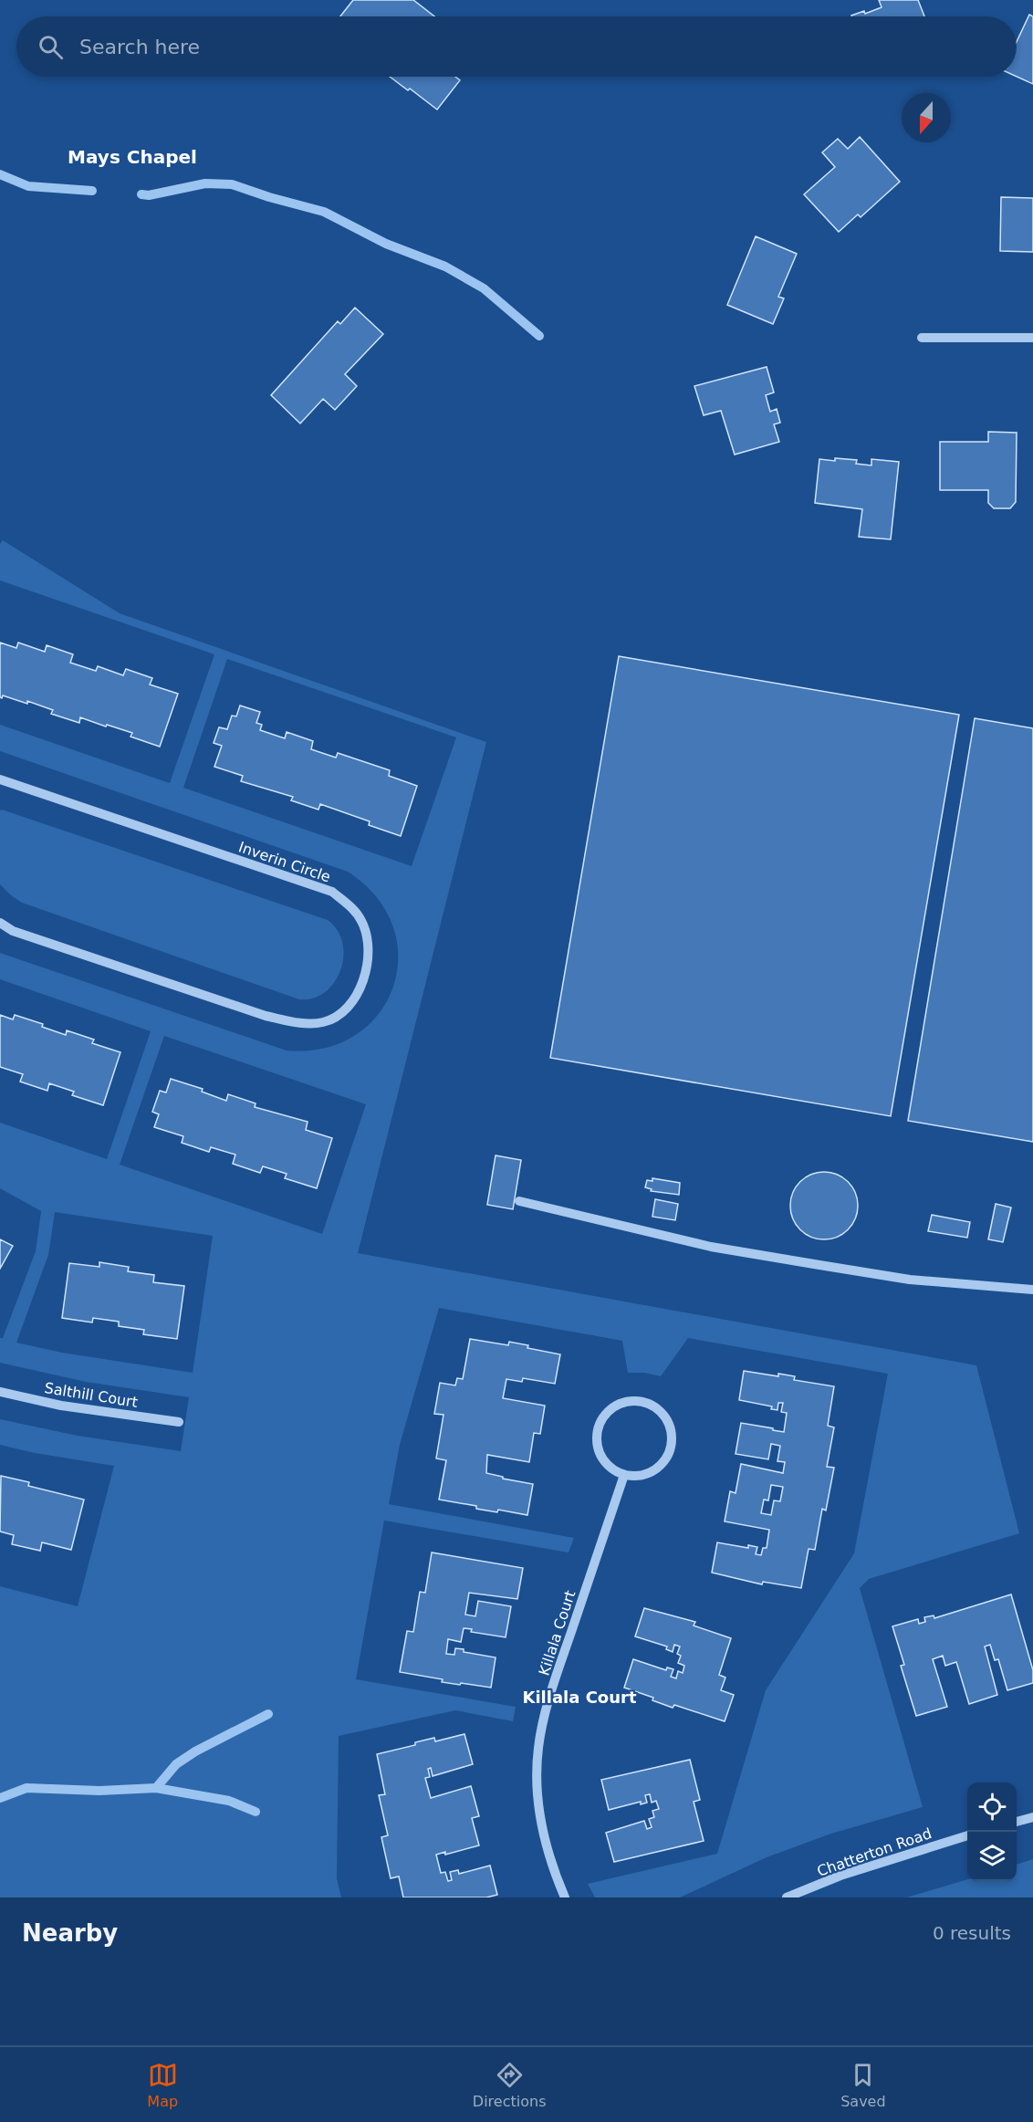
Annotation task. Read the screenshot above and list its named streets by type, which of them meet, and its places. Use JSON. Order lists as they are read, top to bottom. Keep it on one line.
{"streets":{"street":["Inverin Circle","Salthill Court","Killala Court","Chatterton Road"]},"districts":["Mays Chapel","Killala Court"],"north":"bottom","page":{"search":"Search here","heading":["Nearby","0 results"],"nav":["Map","Directions","Saved"]}}
